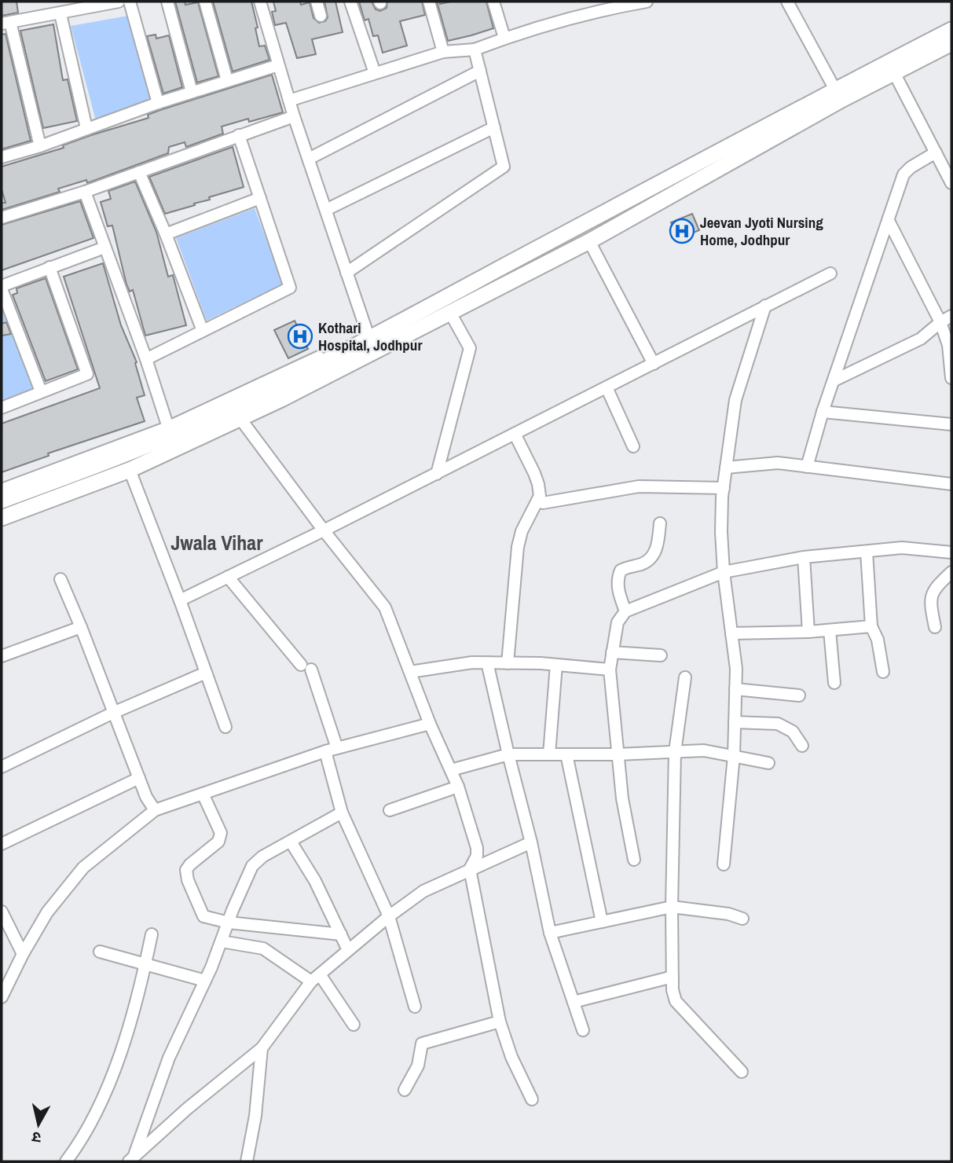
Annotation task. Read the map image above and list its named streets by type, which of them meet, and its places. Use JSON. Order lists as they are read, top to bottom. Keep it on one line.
{"districts":["Jwala Vihar"],"places":{"hospital":["Jeevan Jyoti Nursing Home, Jodhpur","Kothari Hospital, Jodhpur"]},"north":"bottom"}
